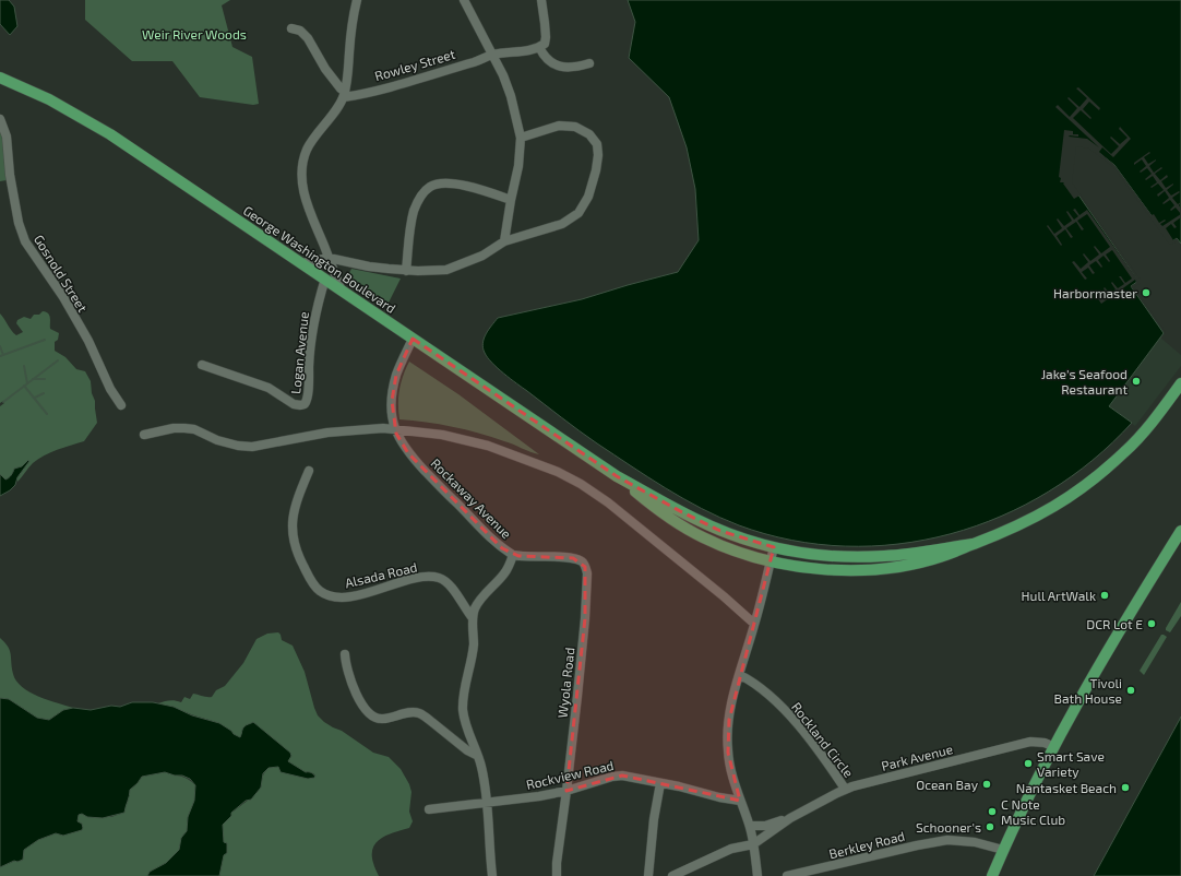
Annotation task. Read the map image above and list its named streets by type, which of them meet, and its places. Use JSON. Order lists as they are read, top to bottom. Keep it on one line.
{"streets":{"main road":["George Washington Boulevard"],"street":["Rowley Street","Gosnold Street","Logan Avenue","Rockaway Avenue","Alsada Road","Wyola Road","Rockland Circle","Park Avenue","Rockview Road","Berkley Road"]},"crossings":[["George Washington Boulevard","Logan Avenue"],["George Washington Boulevard","Rockaway Avenue"],["Rockaway Avenue","Alsada Road"],["Rockaway Avenue","Wyola Road"],["Rockaway Avenue","Rockview Road"],["Wyola Road","Rockview Road"],["Rockland Circle","Park Avenue"]],"parks":["Weir River Woods"],"places":["Harbormaster","Jake's Seafood Restaurant","Hull ArtWalk","DCR Lot E","Tivoli Bath House","Smart Save Variety","Ocean Bay","Nantasket Beach","C Note Music Club","Schooner's"]}
